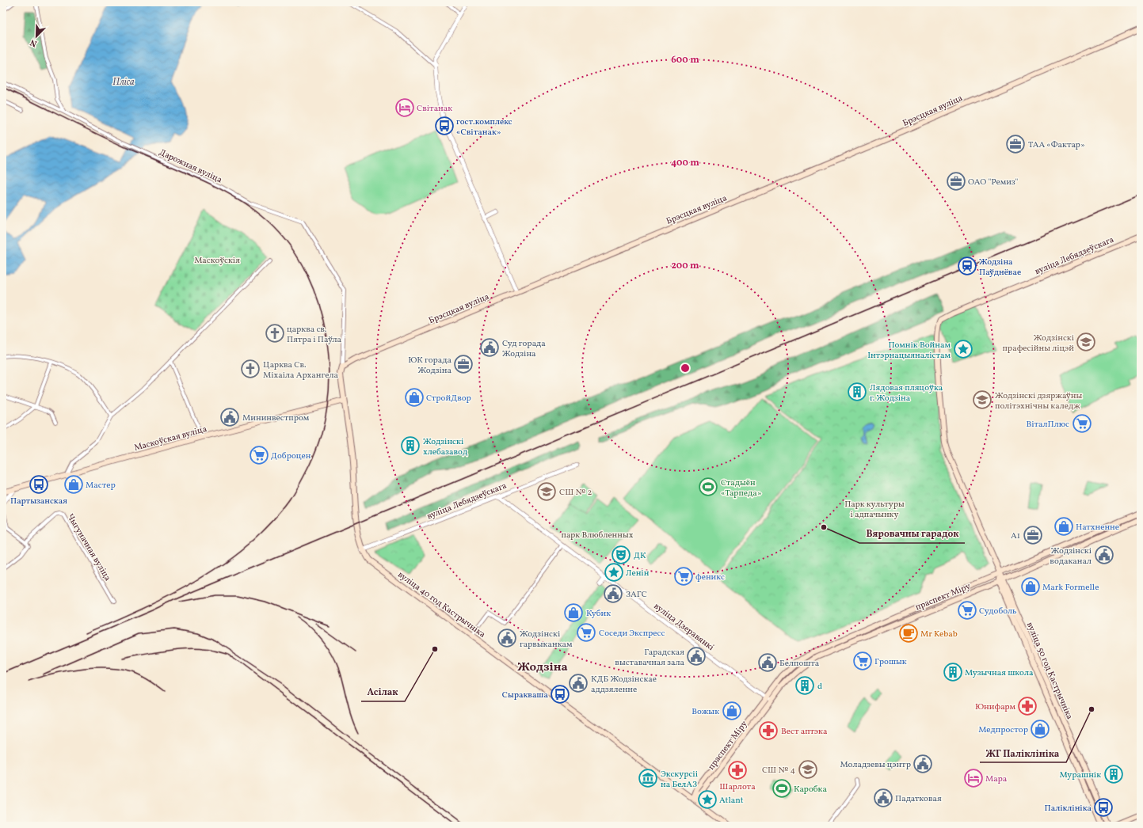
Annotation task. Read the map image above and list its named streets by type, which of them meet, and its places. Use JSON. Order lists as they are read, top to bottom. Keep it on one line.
{"streets":{"main road":["Брэсцкая вуліца","вуліца Лебядзеўскага","Маскоўская вуліца","праспект Міру","вуліца 40 год Кастрычніка","вуліца 50 год Кастрычніка"],"street":["Дарожная вуліца","Чыгуначная вуліца","вуліца Дзеравянкі"]},"crossings":[["Брэсцкая вуліца","Дарожная вуліца"],["вуліца Лебядзеўскага","вуліца 40 год Кастрычніка"],["вуліца Лебядзеўскага","вуліца Дзеравянкі"],["вуліца Лебядзеўскага","вуліца 50 год Кастрычніка"],["Маскоўская вуліца","вуліца 40 год Кастрычніка"],["праспект Міру","вуліца 40 год Кастрычніка"],["праспект Міру","вуліца Дзеравянкі"],["праспект Міру","вуліца 50 год Кастрычніка"]],"districts":["Жодзіна"],"water":["Пліса"],"parks":["Маскоўскія","Парк культуры і адпачынку","парк Влюбленных"],"places":{"hotel":["Світанак","Мара"],"bus stop":["гост.комплекс «Світанак»","Партызанская","Сыракваша","Паліклініка"],"office":["ТАА «Фактар»","ОАО \"Ремиз\"","ЮК горада Жодзіна","A1"],"station":["Жодзіна Паўднёвае"],"church":["царква св. Пятра і Паўла","Царква Св. Міхаіла Архангела"],"school or university":["Жодзінскі прафесійны ліцэй","Жодзінскі дзяржаўны політэхнічны каледж","СШ № 2","СШ № 4"],"public building":["Суд горада Жодзіна","Мининвестпром","Жодзінскі водаканал","ЗАГС","Жодзінскі гарвыканкам","Гарадская выставачная зала","Белпошта","КДБ Жодзінскае аддзяленне","Моладзевы цэнтр","Падатковая"],"place":["Помнік Войнам Інтэрнацыяналістам","Ленін","Atlant"],"building":["Лядовая пляцоўка г. Жодзіна","Жодзінскі хлебазавод","Музычная школа","d","Мурашнік"],"shop":["СтройДвор","Мастер","Натхненне","Mark Formelle","Кубик","Вожык","Медпростор"],"supermarket":["ВіталПлюс","Доброцен","феникс","Судоболь","Соседи Экспресс","Грошык"],"sports":["Стадыён «Тарпеда»","Каробка"],"other":["Вяровачны гарадок","Асілак","ЖГ Паліклініка"],"theatre":["ДК"],"cafe":["Mr Kebab"],"pharmacy":["Юнифарм","Вест аптэка","Шарлота"],"museum":["Экскурсіі на БелАЗ"]},"north":"bottom left","rings":["600 m","400 m","200 m"]}
